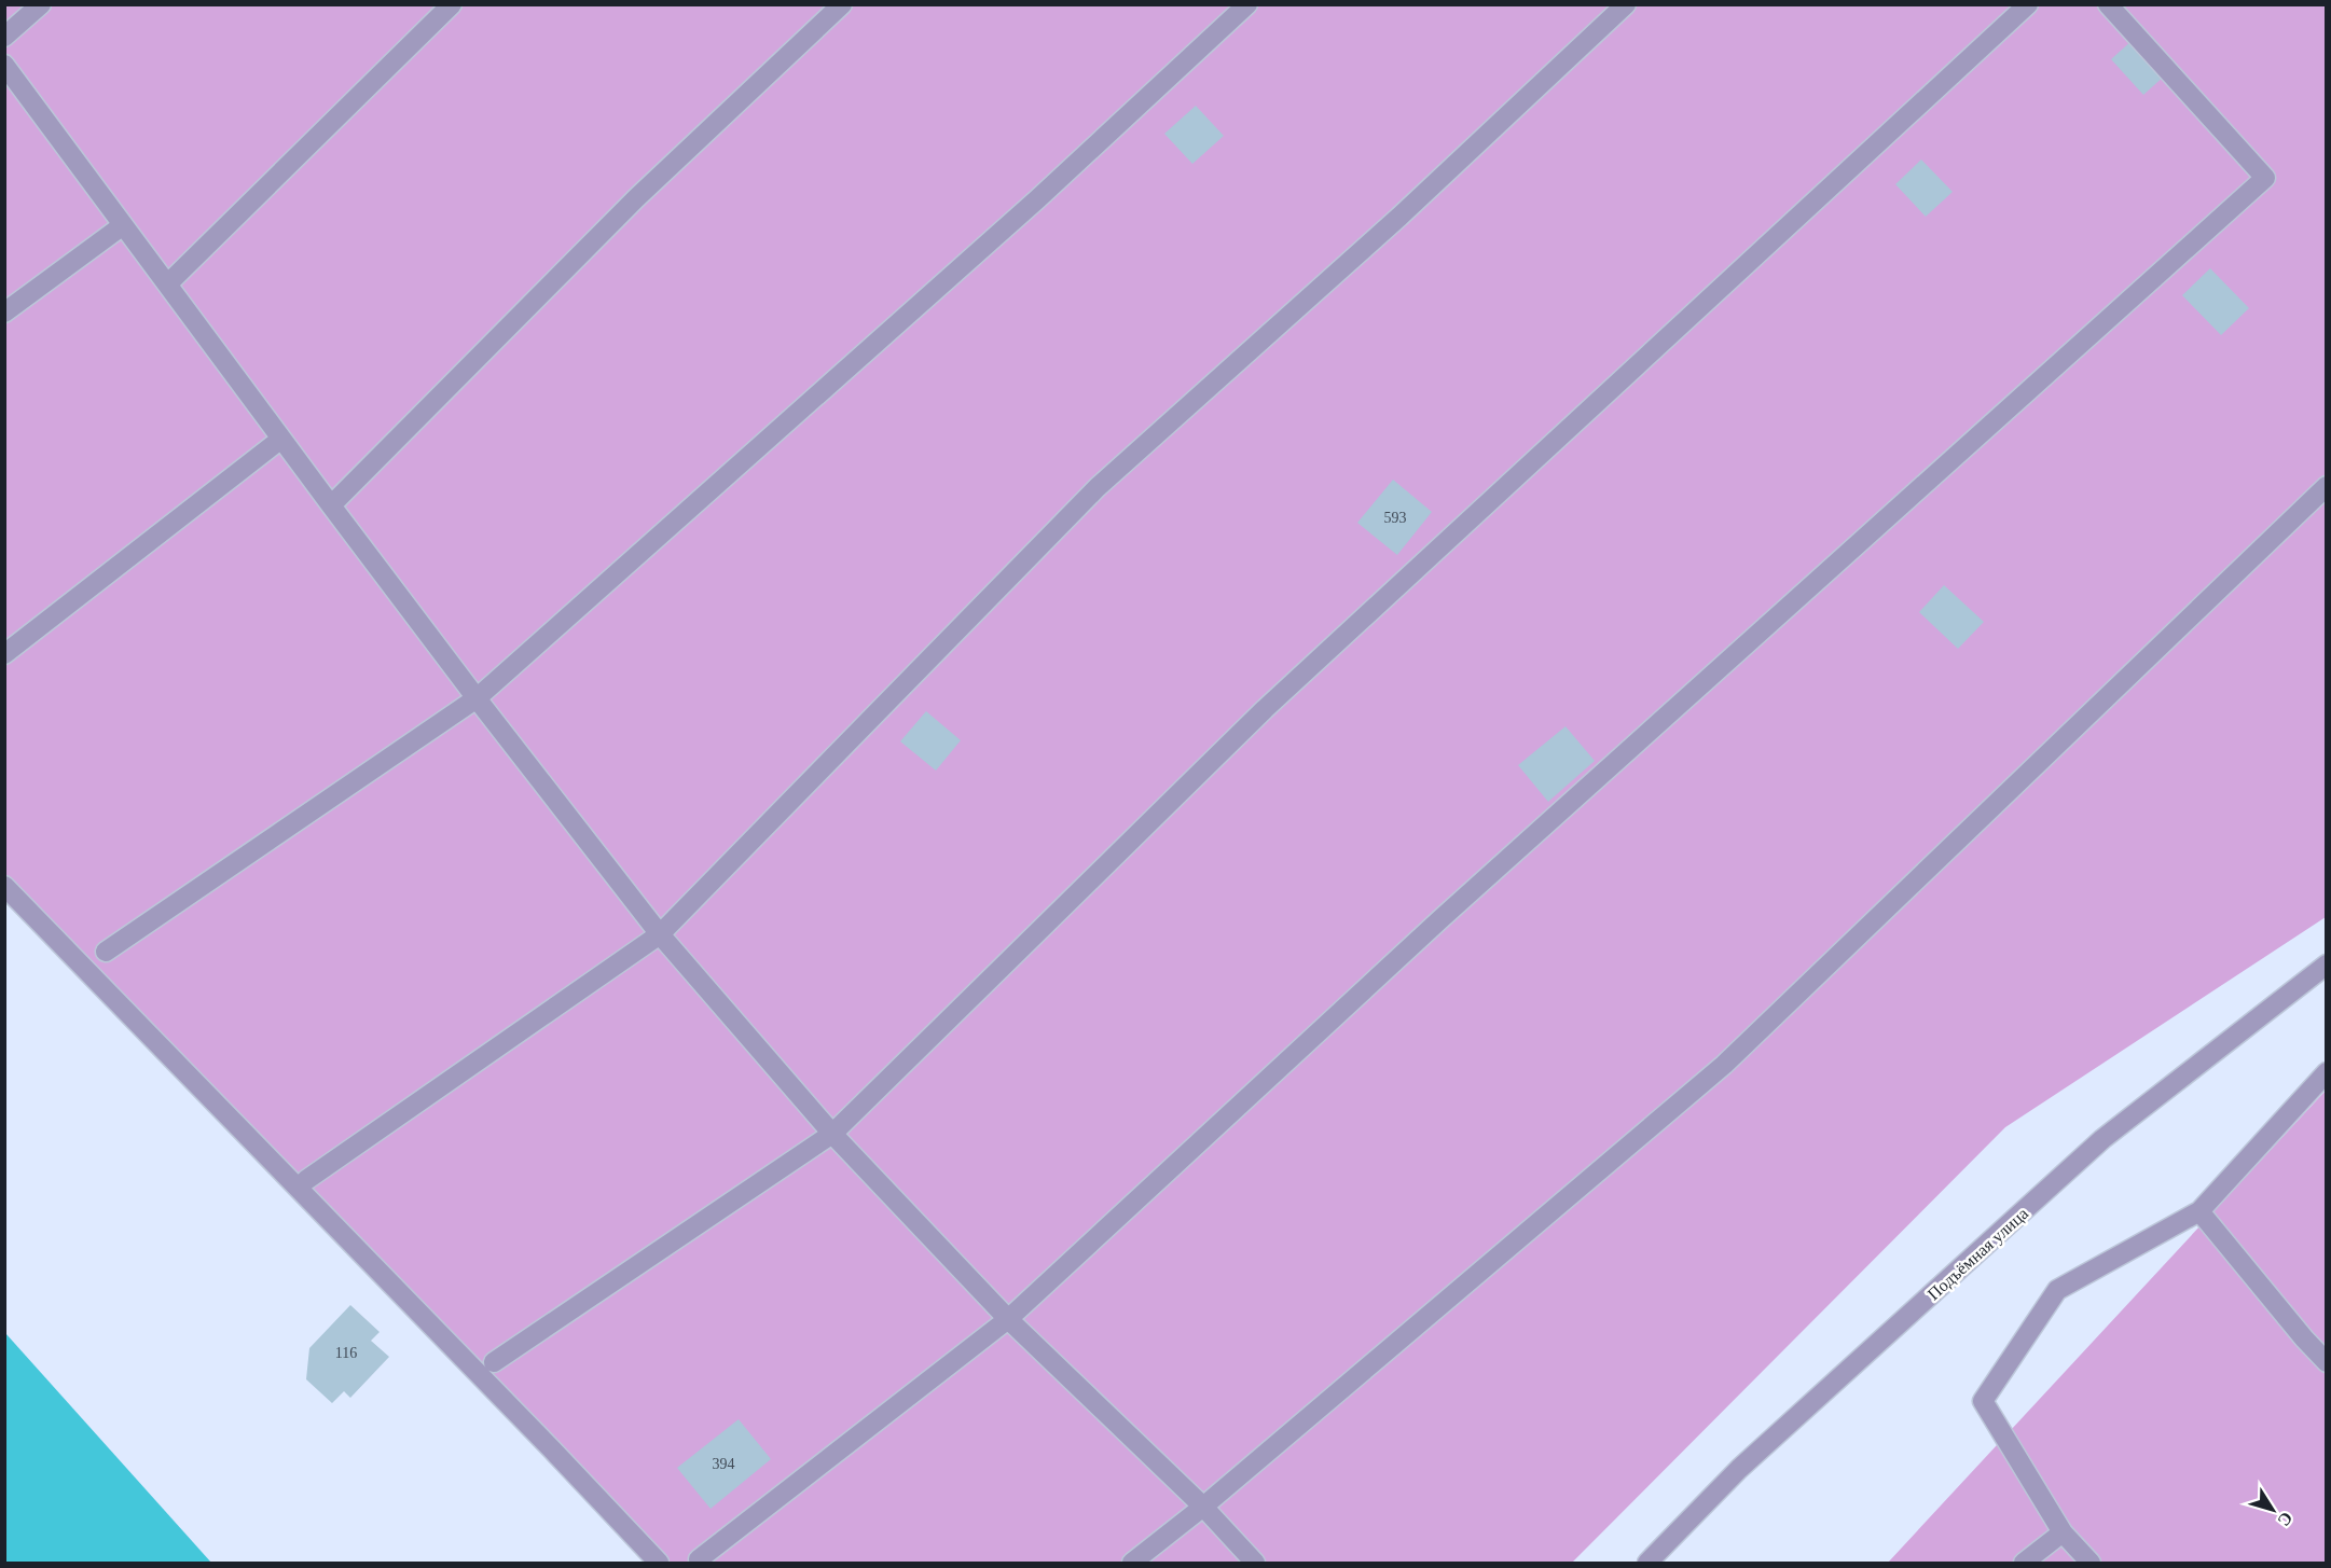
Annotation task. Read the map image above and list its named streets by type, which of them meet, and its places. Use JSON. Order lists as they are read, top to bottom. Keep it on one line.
{"streets":{"street":["Подъёмная улица"]},"house_numbers":["593","116","394"],"north":"bottom right"}
